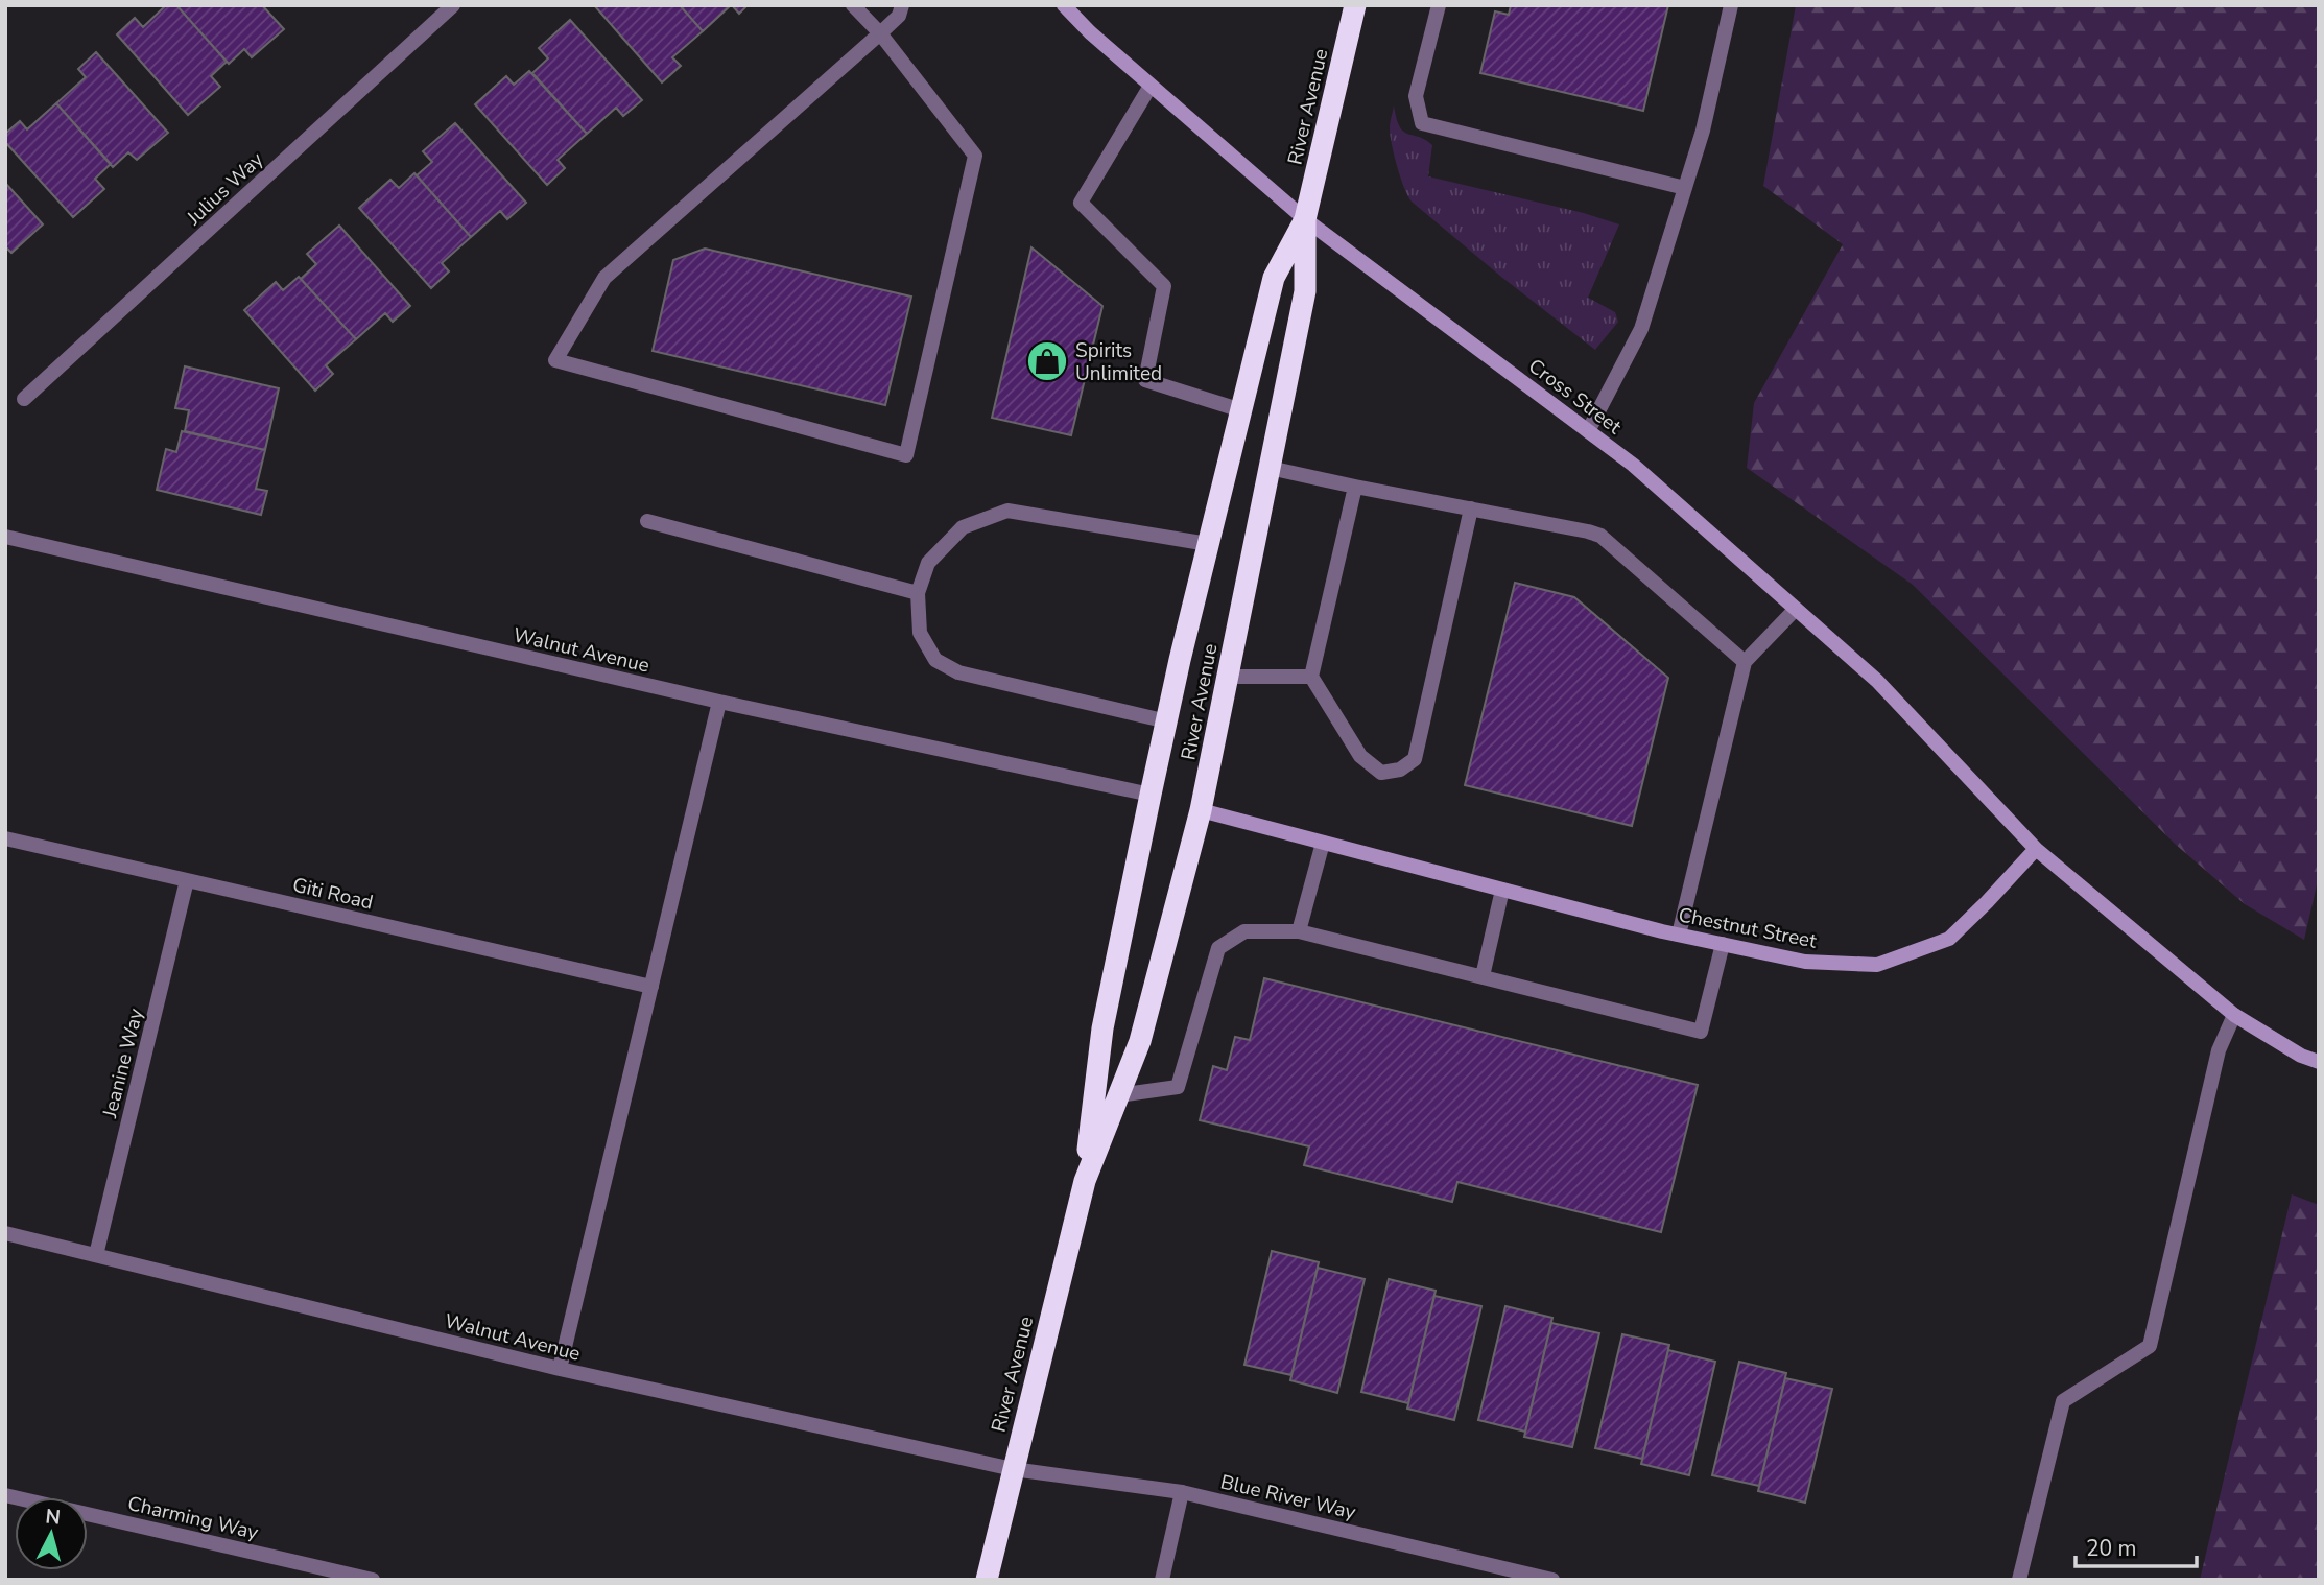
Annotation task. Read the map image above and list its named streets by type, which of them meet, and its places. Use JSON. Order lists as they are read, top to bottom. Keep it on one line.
{"streets":{"highway":["River Avenue"],"street":["Julius Way","Cross Street","Walnut Avenue","Giti Road","Chestnut Street","Jeanine Way","Blue River Way","Charming Way"]},"crossings":[["River Avenue","Cross Street"],["River Avenue","Walnut Avenue"],["River Avenue","Chestnut Street"],["River Avenue","Blue River Way"],["Cross Street","Chestnut Street"],["Walnut Avenue","Jeanine Way"],["Walnut Avenue","Blue River Way"],["Giti Road","Jeanine Way"]],"places":{"shop":["Spirits Unlimited"]},"scale_bar":"20 m","north":"top"}
